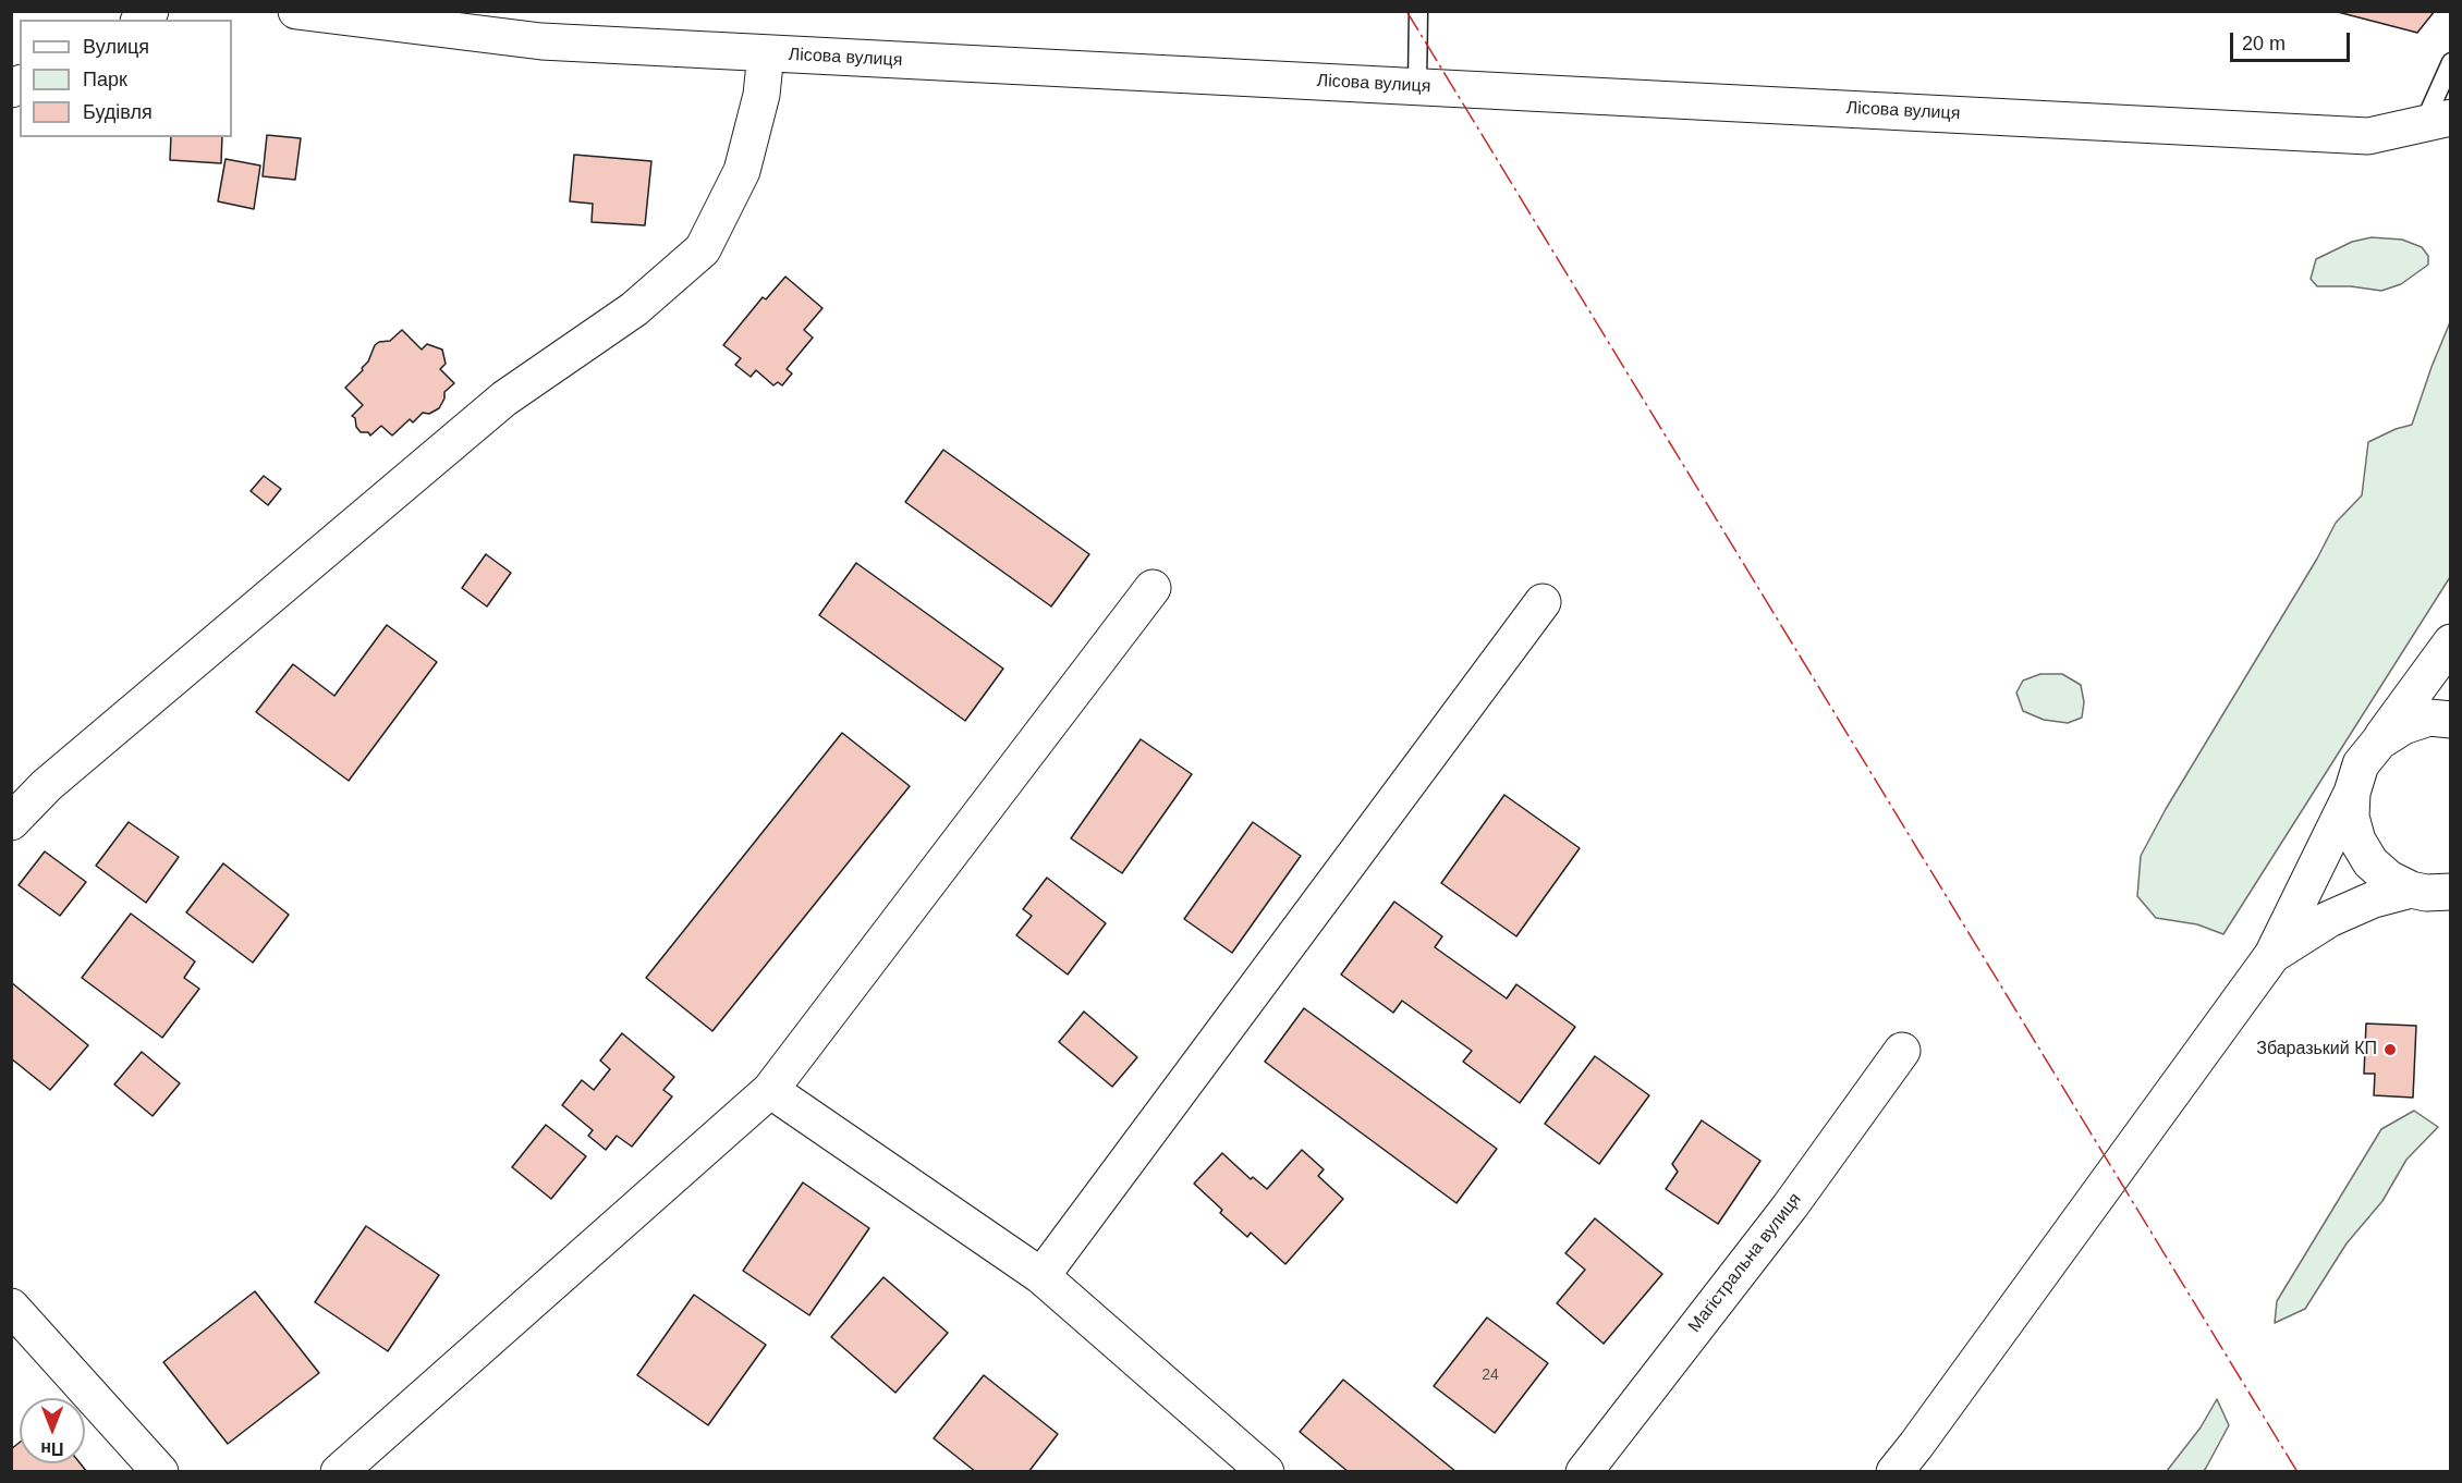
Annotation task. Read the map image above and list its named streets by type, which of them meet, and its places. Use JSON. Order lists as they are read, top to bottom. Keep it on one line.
{"streets":{"main road":["Лісова вулиця","Магістральна вулиця"]},"places":["Збаразький КП"],"house_numbers":["24"],"legend":["Вулиця","Парк","Будівля"],"scale_bar":"20 m","north":"bottom"}
